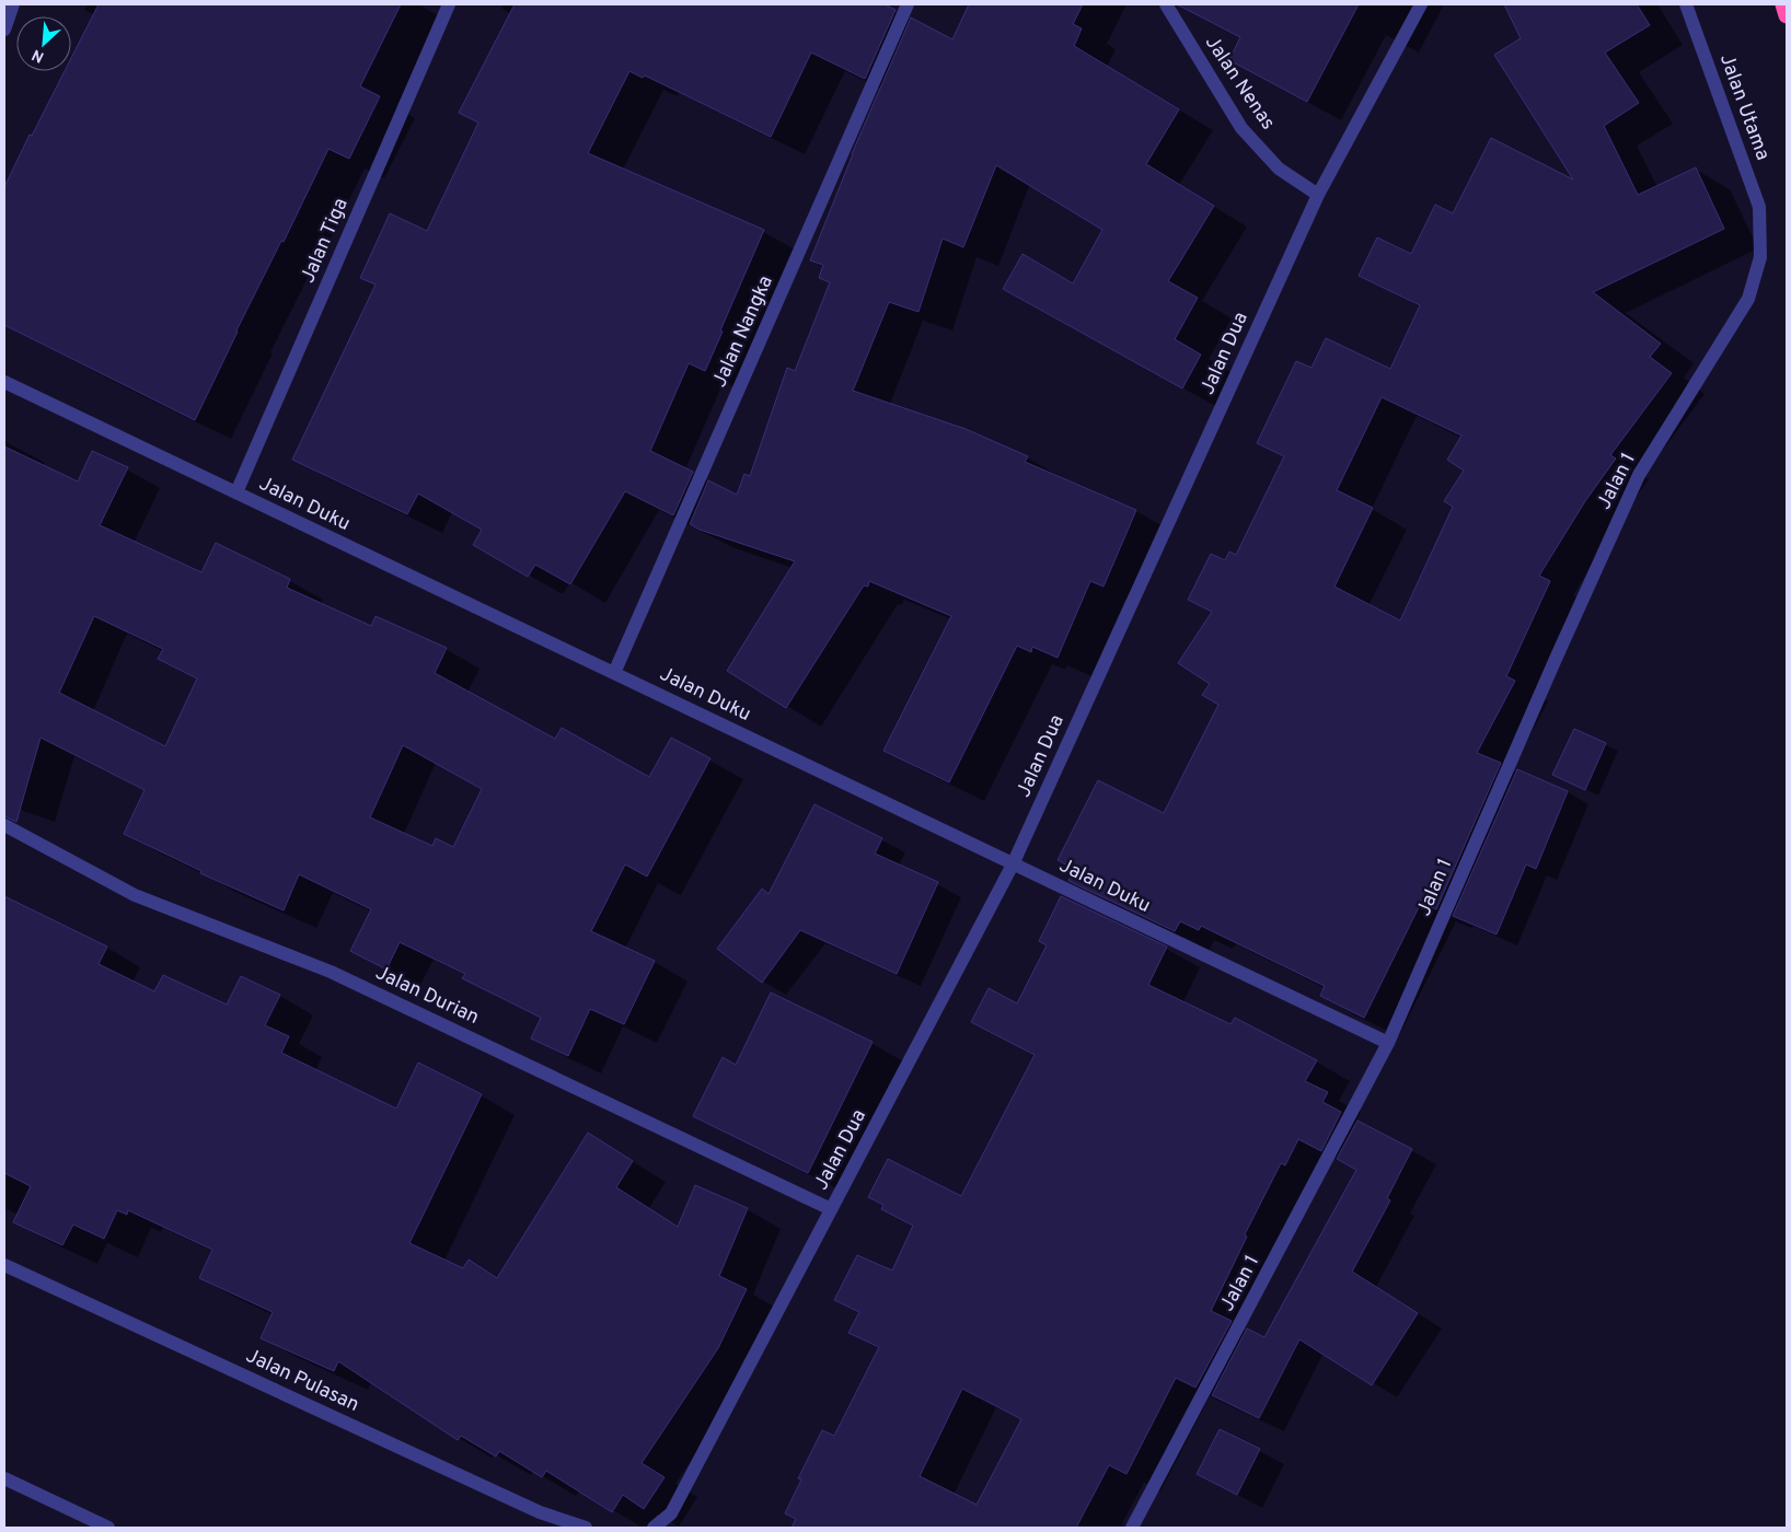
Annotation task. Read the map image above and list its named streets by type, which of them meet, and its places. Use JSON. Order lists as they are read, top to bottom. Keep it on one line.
{"streets":{"street":["Jalan Nenas","Jalan Utama","Jalan Tiga","Jalan Nangka","Jalan Dua","Jalan 1","Jalan Duku","Jalan Durian","Jalan Pulasan"]},"crossings":[["Jalan Nenas","Jalan Dua"],["Jalan Utama","Jalan 1"],["Jalan Tiga","Jalan Duku"],["Jalan Nangka","Jalan Duku"],["Jalan Dua","Jalan Duku"],["Jalan Dua","Jalan Durian"],["Jalan 1","Jalan Duku"]],"north":"bottom left"}
